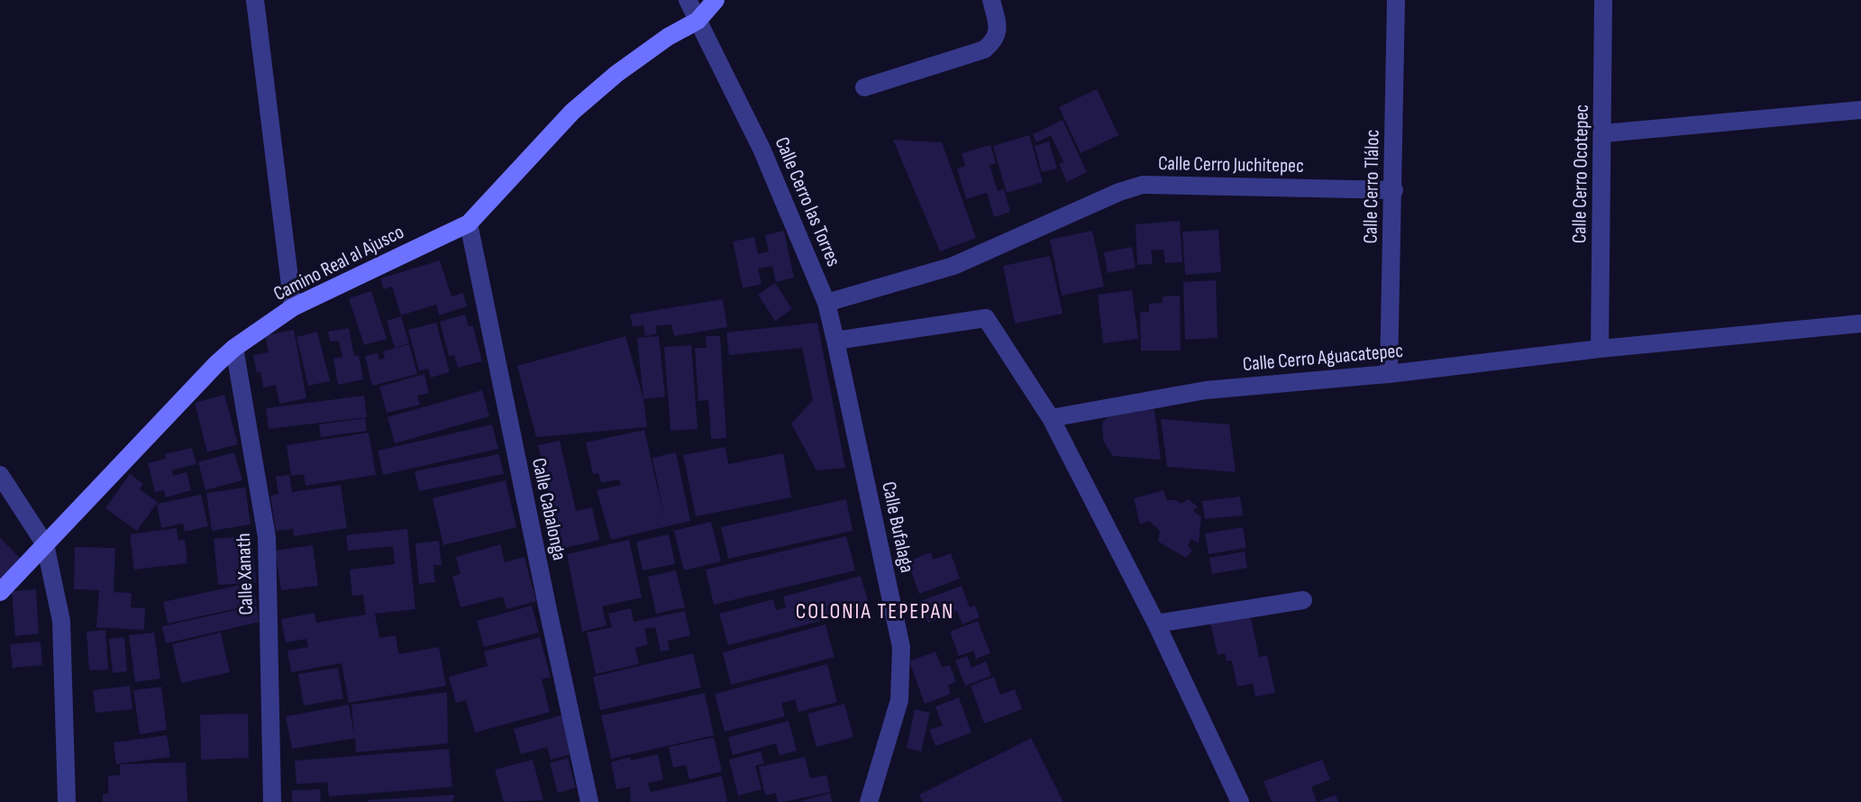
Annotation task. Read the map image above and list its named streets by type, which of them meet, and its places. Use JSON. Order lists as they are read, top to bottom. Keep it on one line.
{"streets":{"street":["Calle Cerro Juchitepec","Calle Cerro Ocotepec","Calle Cerro Tláloc","Calle Cerro las Torres","Camino Real al Ajusco","Calle Cerro Aguacatepec","Calle Cabalonga","Calle Bufalaga","Calle Xanath"]},"crossings":[["Calle Cerro Juchitepec","Calle Cerro Tláloc"],["Calle Cerro Juchitepec","Calle Cerro las Torres"],["Calle Cerro Juchitepec","Calle Bufalaga"],["Calle Cerro Ocotepec","Calle Cerro Aguacatepec"],["Calle Cerro Tláloc","Calle Cerro Aguacatepec"],["Calle Cerro las Torres","Camino Real al Ajusco"],["Calle Cerro las Torres","Calle Bufalaga"],["Camino Real al Ajusco","Calle Cabalonga"],["Camino Real al Ajusco","Calle Xanath"]],"districts":["COLONIA TEPEPAN"]}
